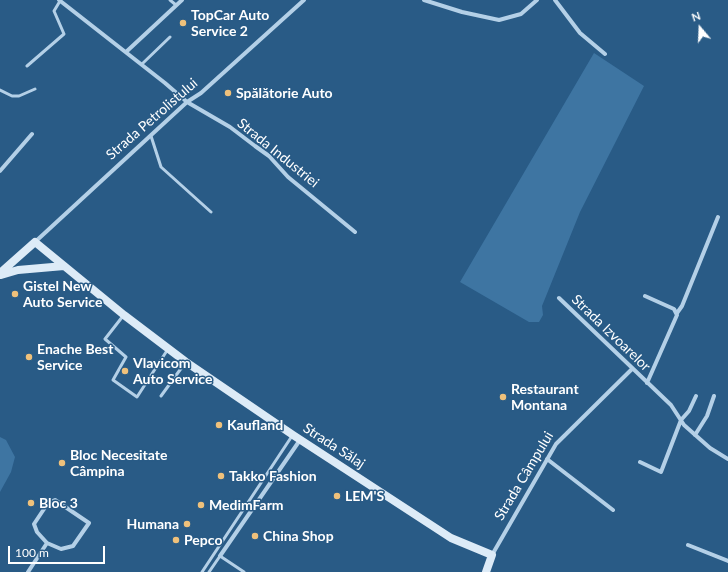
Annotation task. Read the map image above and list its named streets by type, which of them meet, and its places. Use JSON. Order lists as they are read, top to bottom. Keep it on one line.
{"streets":{"street":["Strada Petrolistului","Strada Industriei","Strada Izvoarelor","Strada Sălaj","Strada Câmpului"]},"crossings":[["Strada Petrolistului","Strada Industriei"],["Strada Petrolistului","Strada Sălaj"],["Strada Izvoarelor","Strada Câmpului"],["Strada Sălaj","Strada Câmpului"]],"places":["TopCar Auto Service 2","Spălătorie Auto","Gistel New Auto Service","Enache Best Service","Vlavicom Auto Service","Restaurant Montana","Kaufland","Bloc Necesitate Câmpina","Takko Fashion","LEM'S","Bloc 3","MedimFarm","Humana","China Shop","Pepco"],"scale_bar":"100 m","north":"top"}
